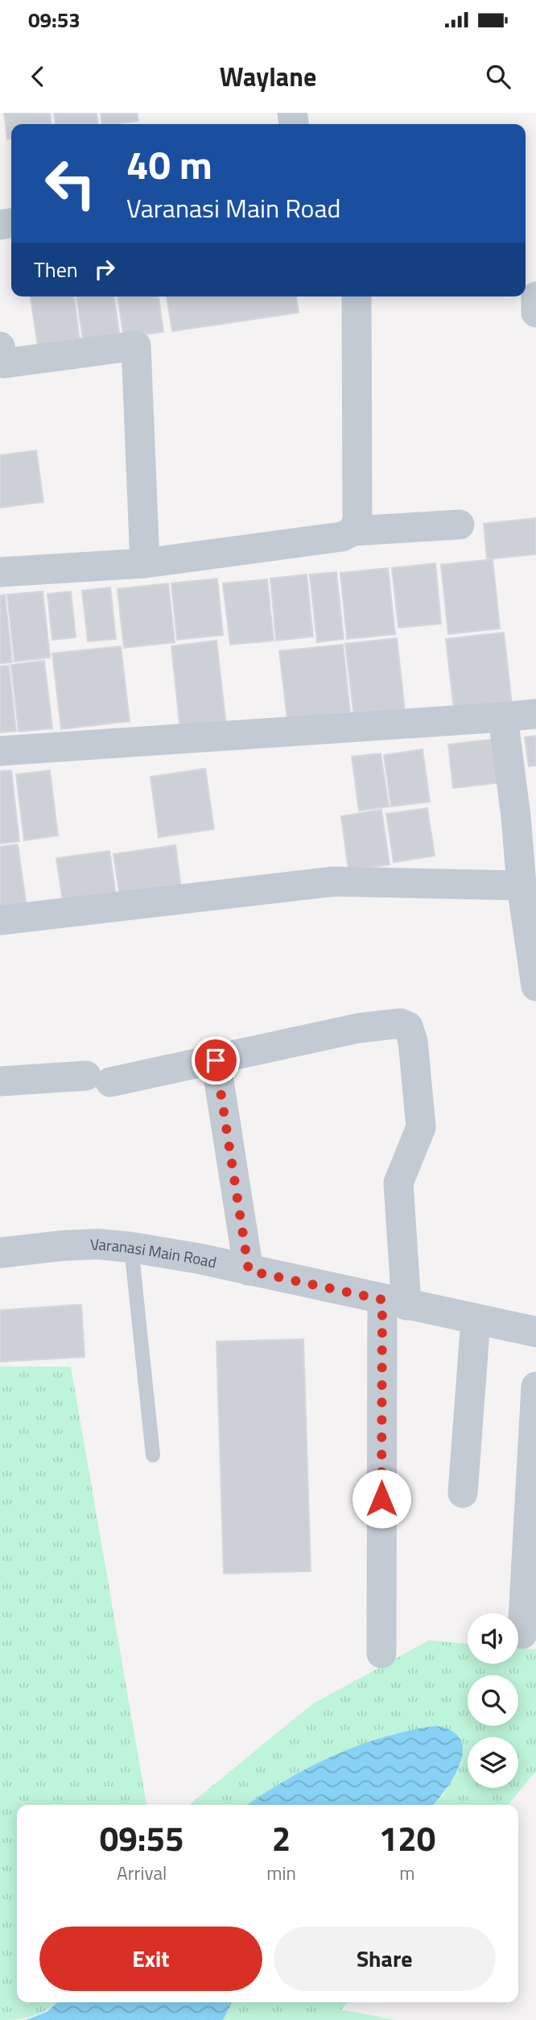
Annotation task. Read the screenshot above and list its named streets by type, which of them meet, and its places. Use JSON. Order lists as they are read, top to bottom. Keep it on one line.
{"streets":{"street":["Varanasi Main Road"]},"page":{"status":"09:53","header":"Waylane","turn":["40 m","Varanasi Main Road"],"then":"Then","eta":["09:55","Arrival","2","min","120","m"],"buttons":["Exit","Share"]}}
